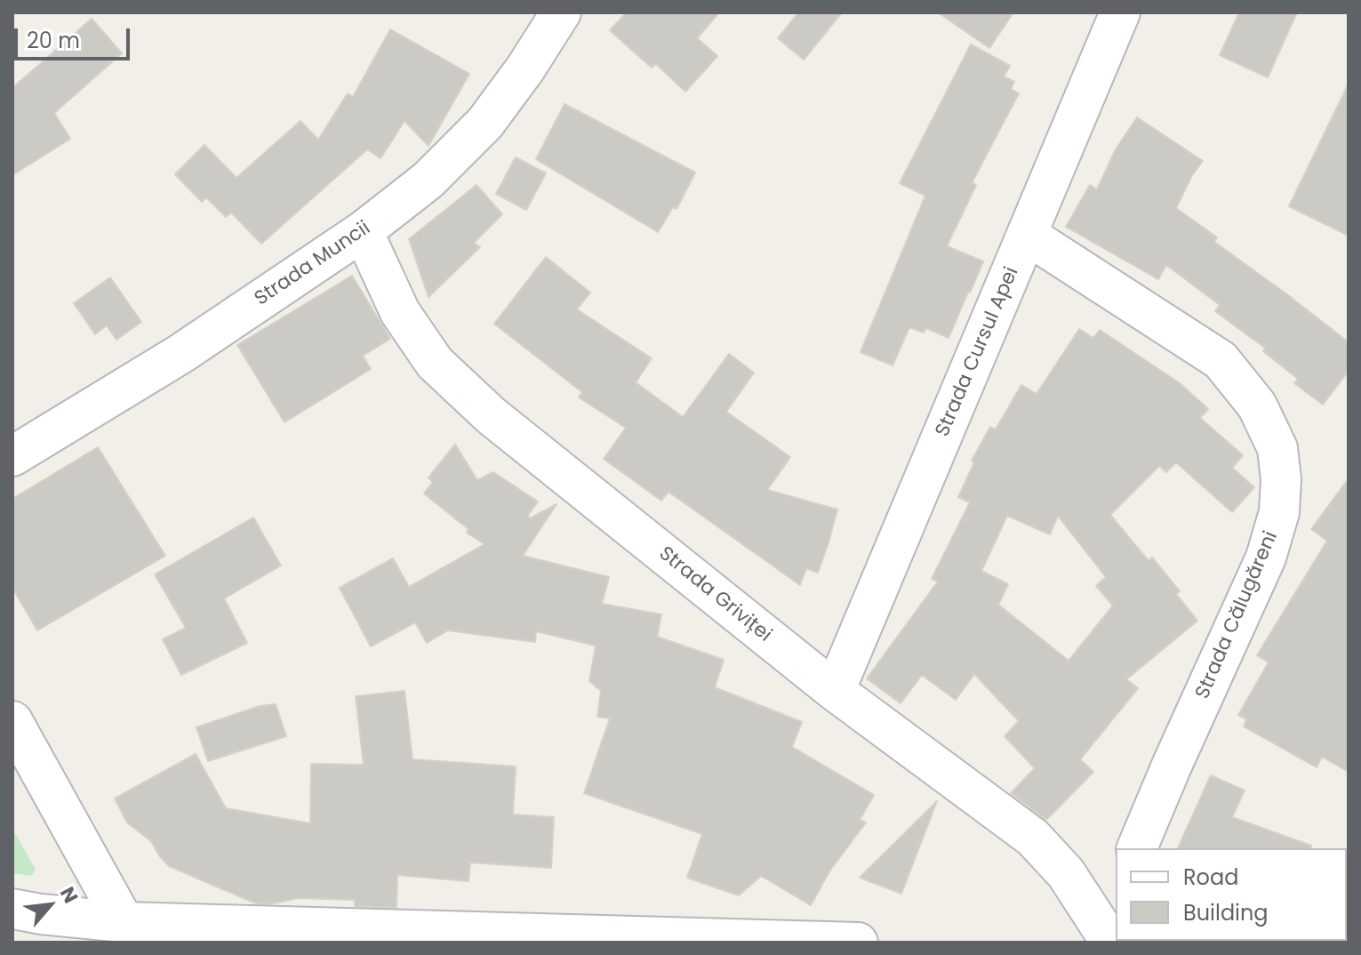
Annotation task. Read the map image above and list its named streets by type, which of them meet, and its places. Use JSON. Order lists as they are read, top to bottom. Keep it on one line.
{"streets":{"street":["Strada Muncii","Strada Cursul Apei","Strada Griviței","Strada Călugăreni"]},"crossings":[["Strada Muncii","Strada Griviței"],["Strada Cursul Apei","Strada Griviței"],["Strada Cursul Apei","Strada Călugăreni"]],"legend":["Road","Building"],"scale_bar":"20 m","north":"top right"}
